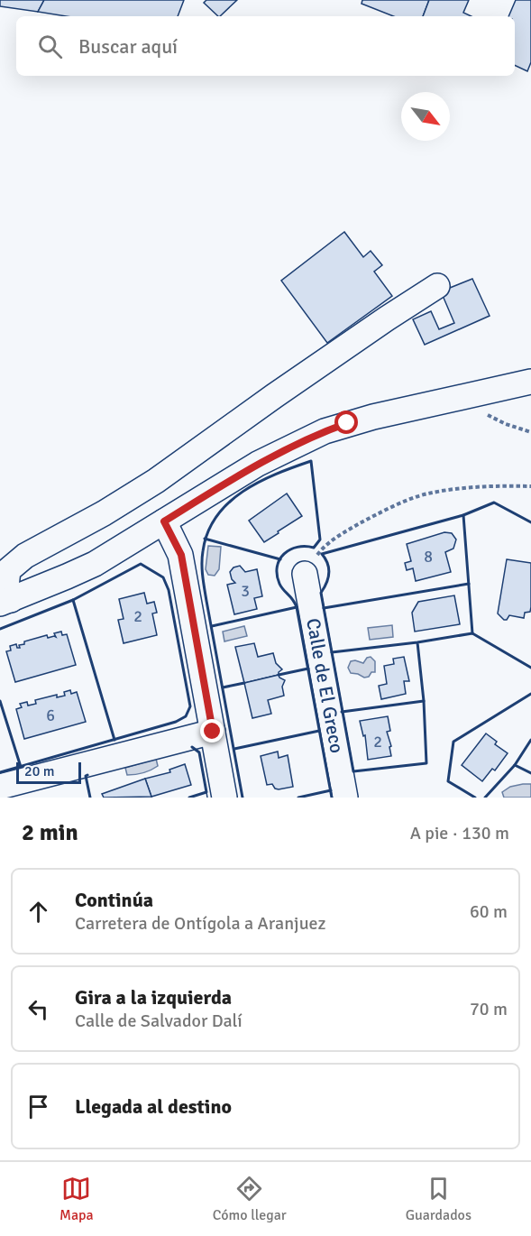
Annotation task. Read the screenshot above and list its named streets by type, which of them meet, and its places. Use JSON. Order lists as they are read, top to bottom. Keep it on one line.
{"streets":{"street":["Calle de El Greco"]},"house_numbers":["8","3","2","6","2"],"scale_bar":"20 m","north":"bottom right","page":{"search":"Buscar aquí","scale":"20 m","heading":["2 min","A pie · 130 m"],"list":[["Continúa","Carretera de Ontígola a Aranjuez","60 m"],["Gira a la izquierda","Calle de Salvador Dalí","70 m"],"Llegada al destino"],"nav":["Mapa","Cómo llegar","Guardados"]}}
